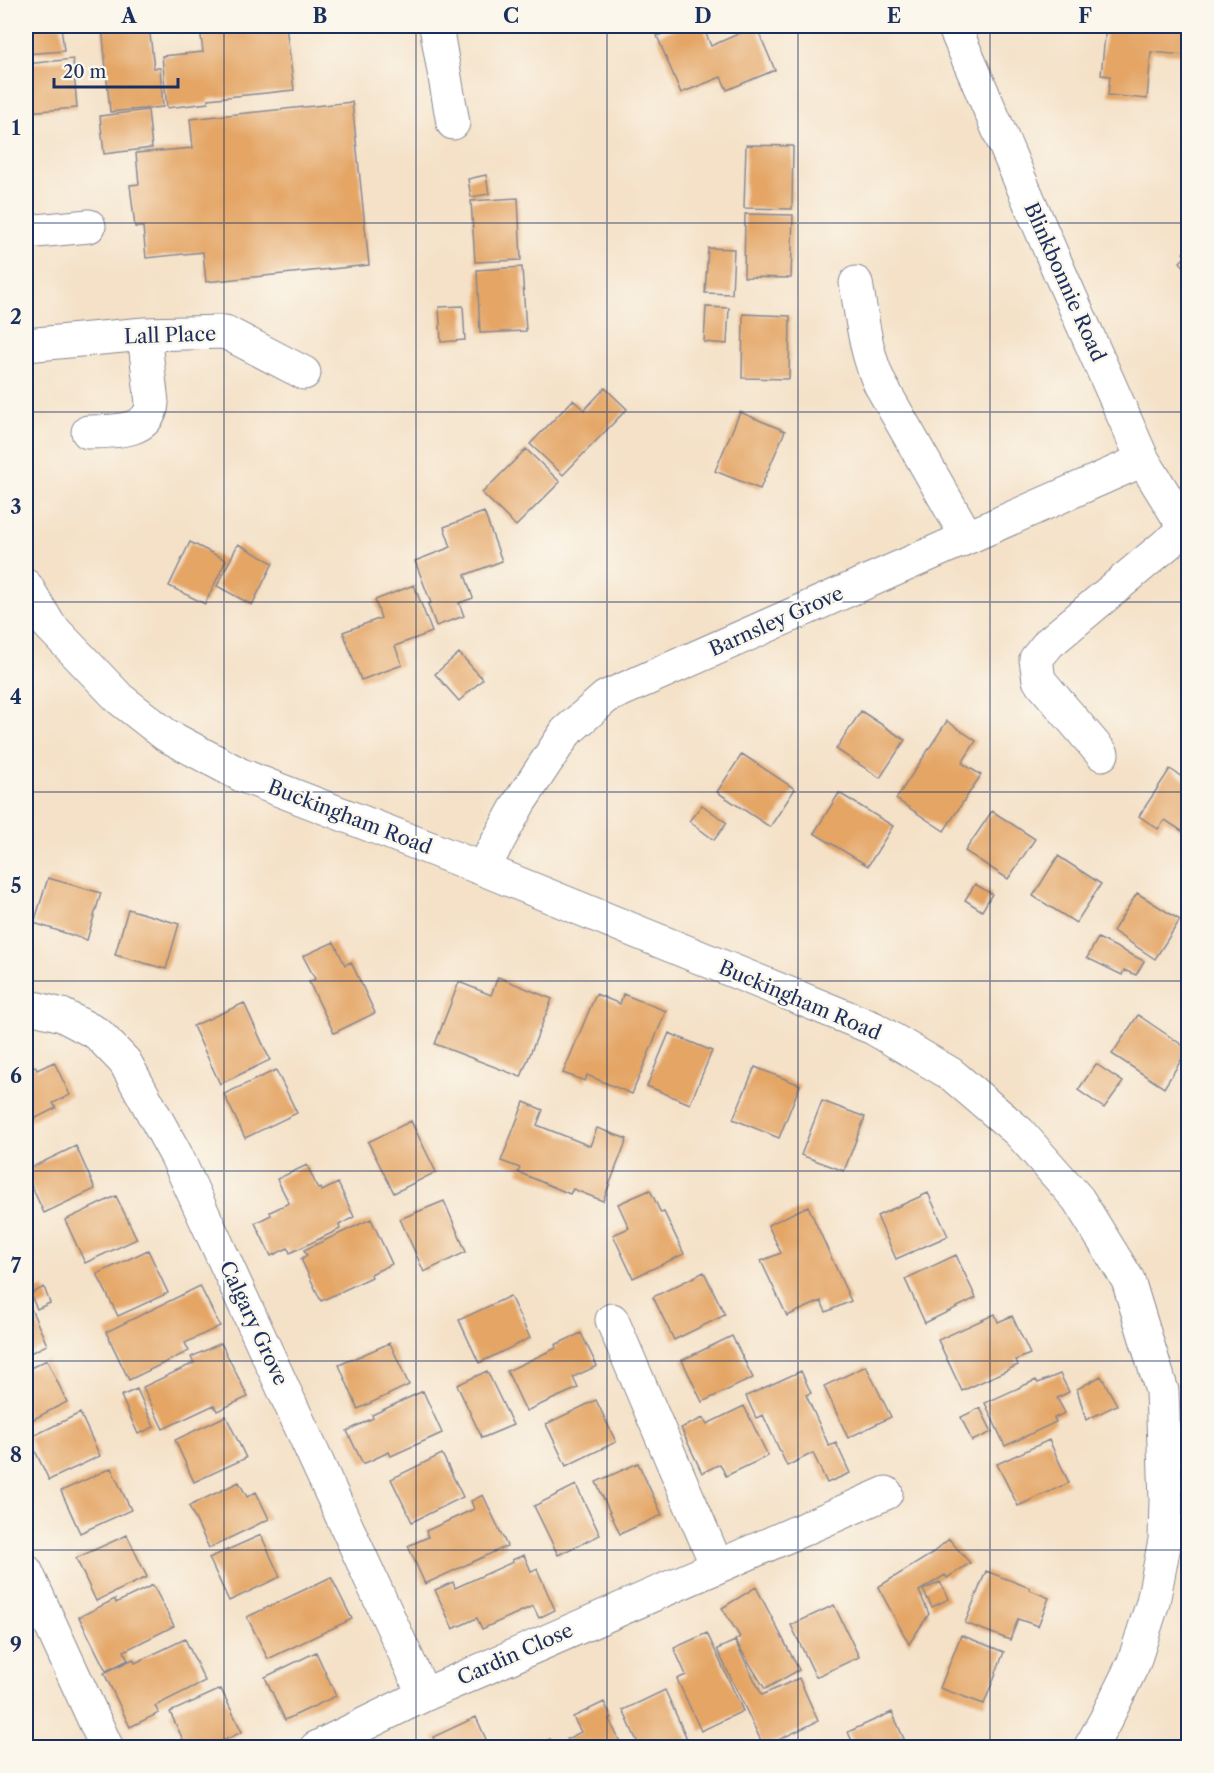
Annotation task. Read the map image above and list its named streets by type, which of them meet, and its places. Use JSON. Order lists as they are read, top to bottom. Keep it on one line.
{"streets":{"street":["Blinkbonnie Road","Lall Place","Barnsley Grove","Buckingham Road","Calgary Grove","Cardin Close"]},"crossings":[["Blinkbonnie Road","Barnsley Grove"],["Barnsley Grove","Buckingham Road"],["Calgary Grove","Cardin Close"]],"scale_bar":"20 m","grid":{"columns":["A","B","C","D","E","F"],"rows":["1","2","3","4","5","6","7","8","9"]}}
